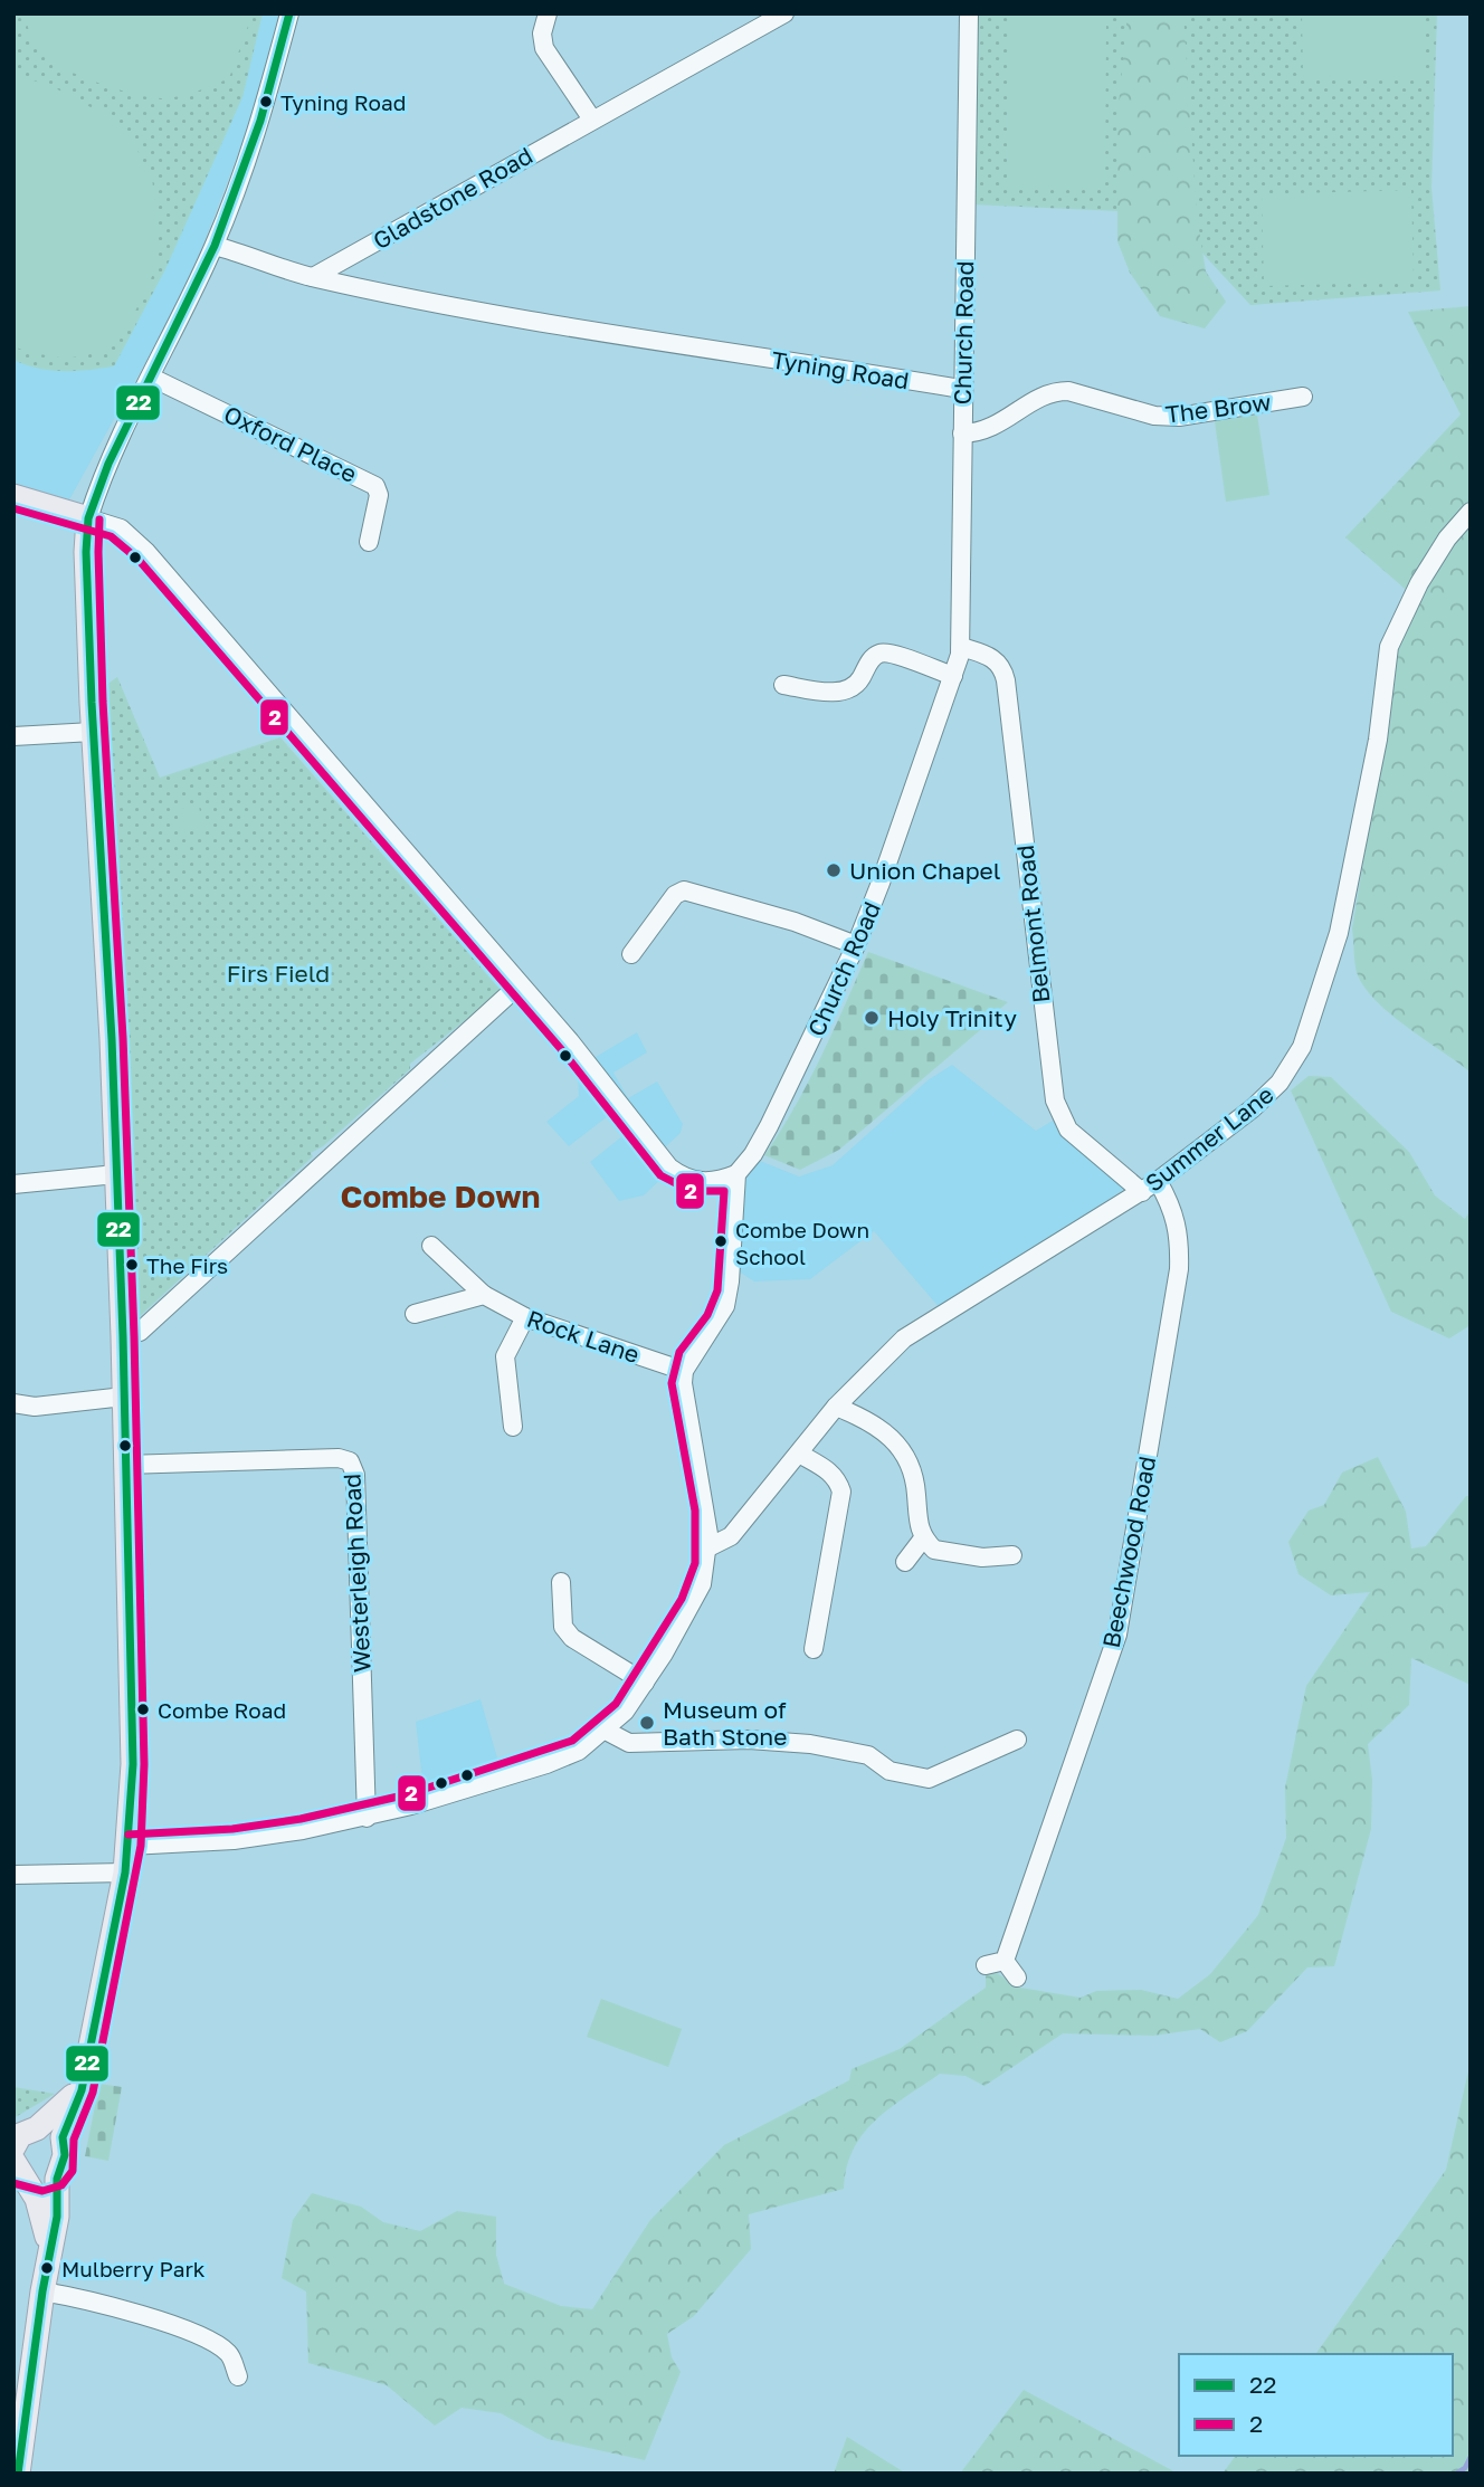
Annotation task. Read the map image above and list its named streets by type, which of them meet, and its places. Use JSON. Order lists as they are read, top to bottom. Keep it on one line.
{"streets":{"street":["Gladstone Road","Church Road","Tyning Road","The Brow","Oxford Place","Belmont Road","Summer Lane","Rock Lane","Beechwood Road","Westerleigh Road"]},"crossings":[["Gladstone Road","Tyning Road"],["Church Road","Tyning Road"],["Church Road","The Brow"],["Church Road","Belmont Road"],["Belmont Road","Summer Lane"],["Summer Lane","Beechwood Road"]],"districts":["Combe Down"],"parks":["Firs Field"],"places":["Tyning Road","Union Chapel","Holy Trinity","Combe Down School","The Firs","Combe Road","Museum of Bath Stone","Mulberry Park"],"lines":["transit line 22","transit line 2"],"legend":["22","2"]}
